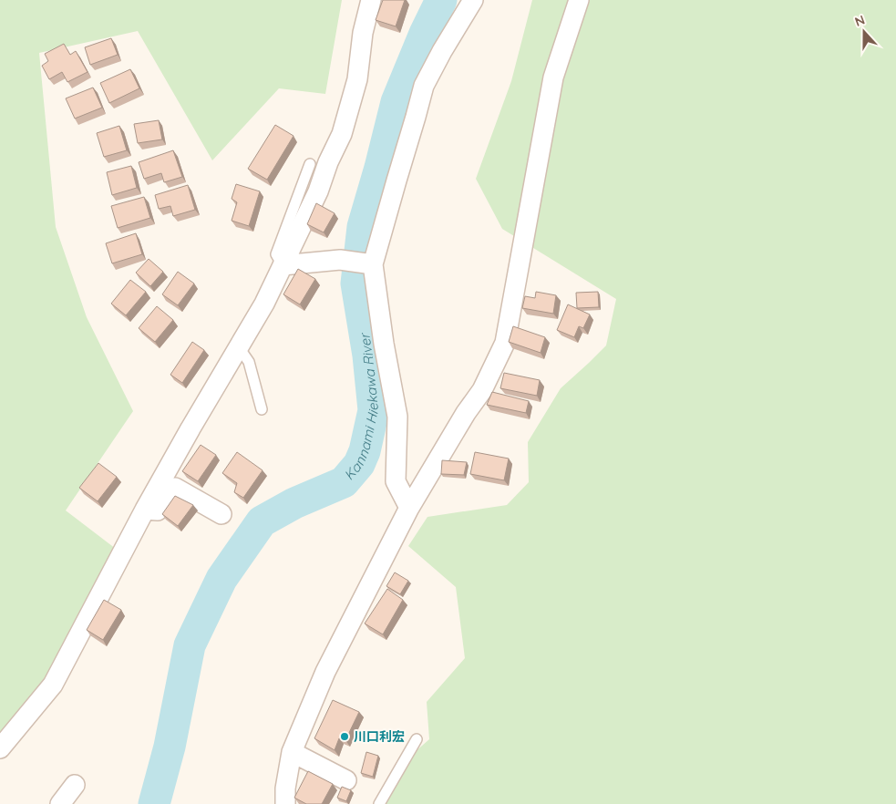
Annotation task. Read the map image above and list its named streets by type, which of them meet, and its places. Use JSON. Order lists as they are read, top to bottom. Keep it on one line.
{"water":["Kannami Hiekawa River"],"places":["川口利宏"],"north":"top"}
